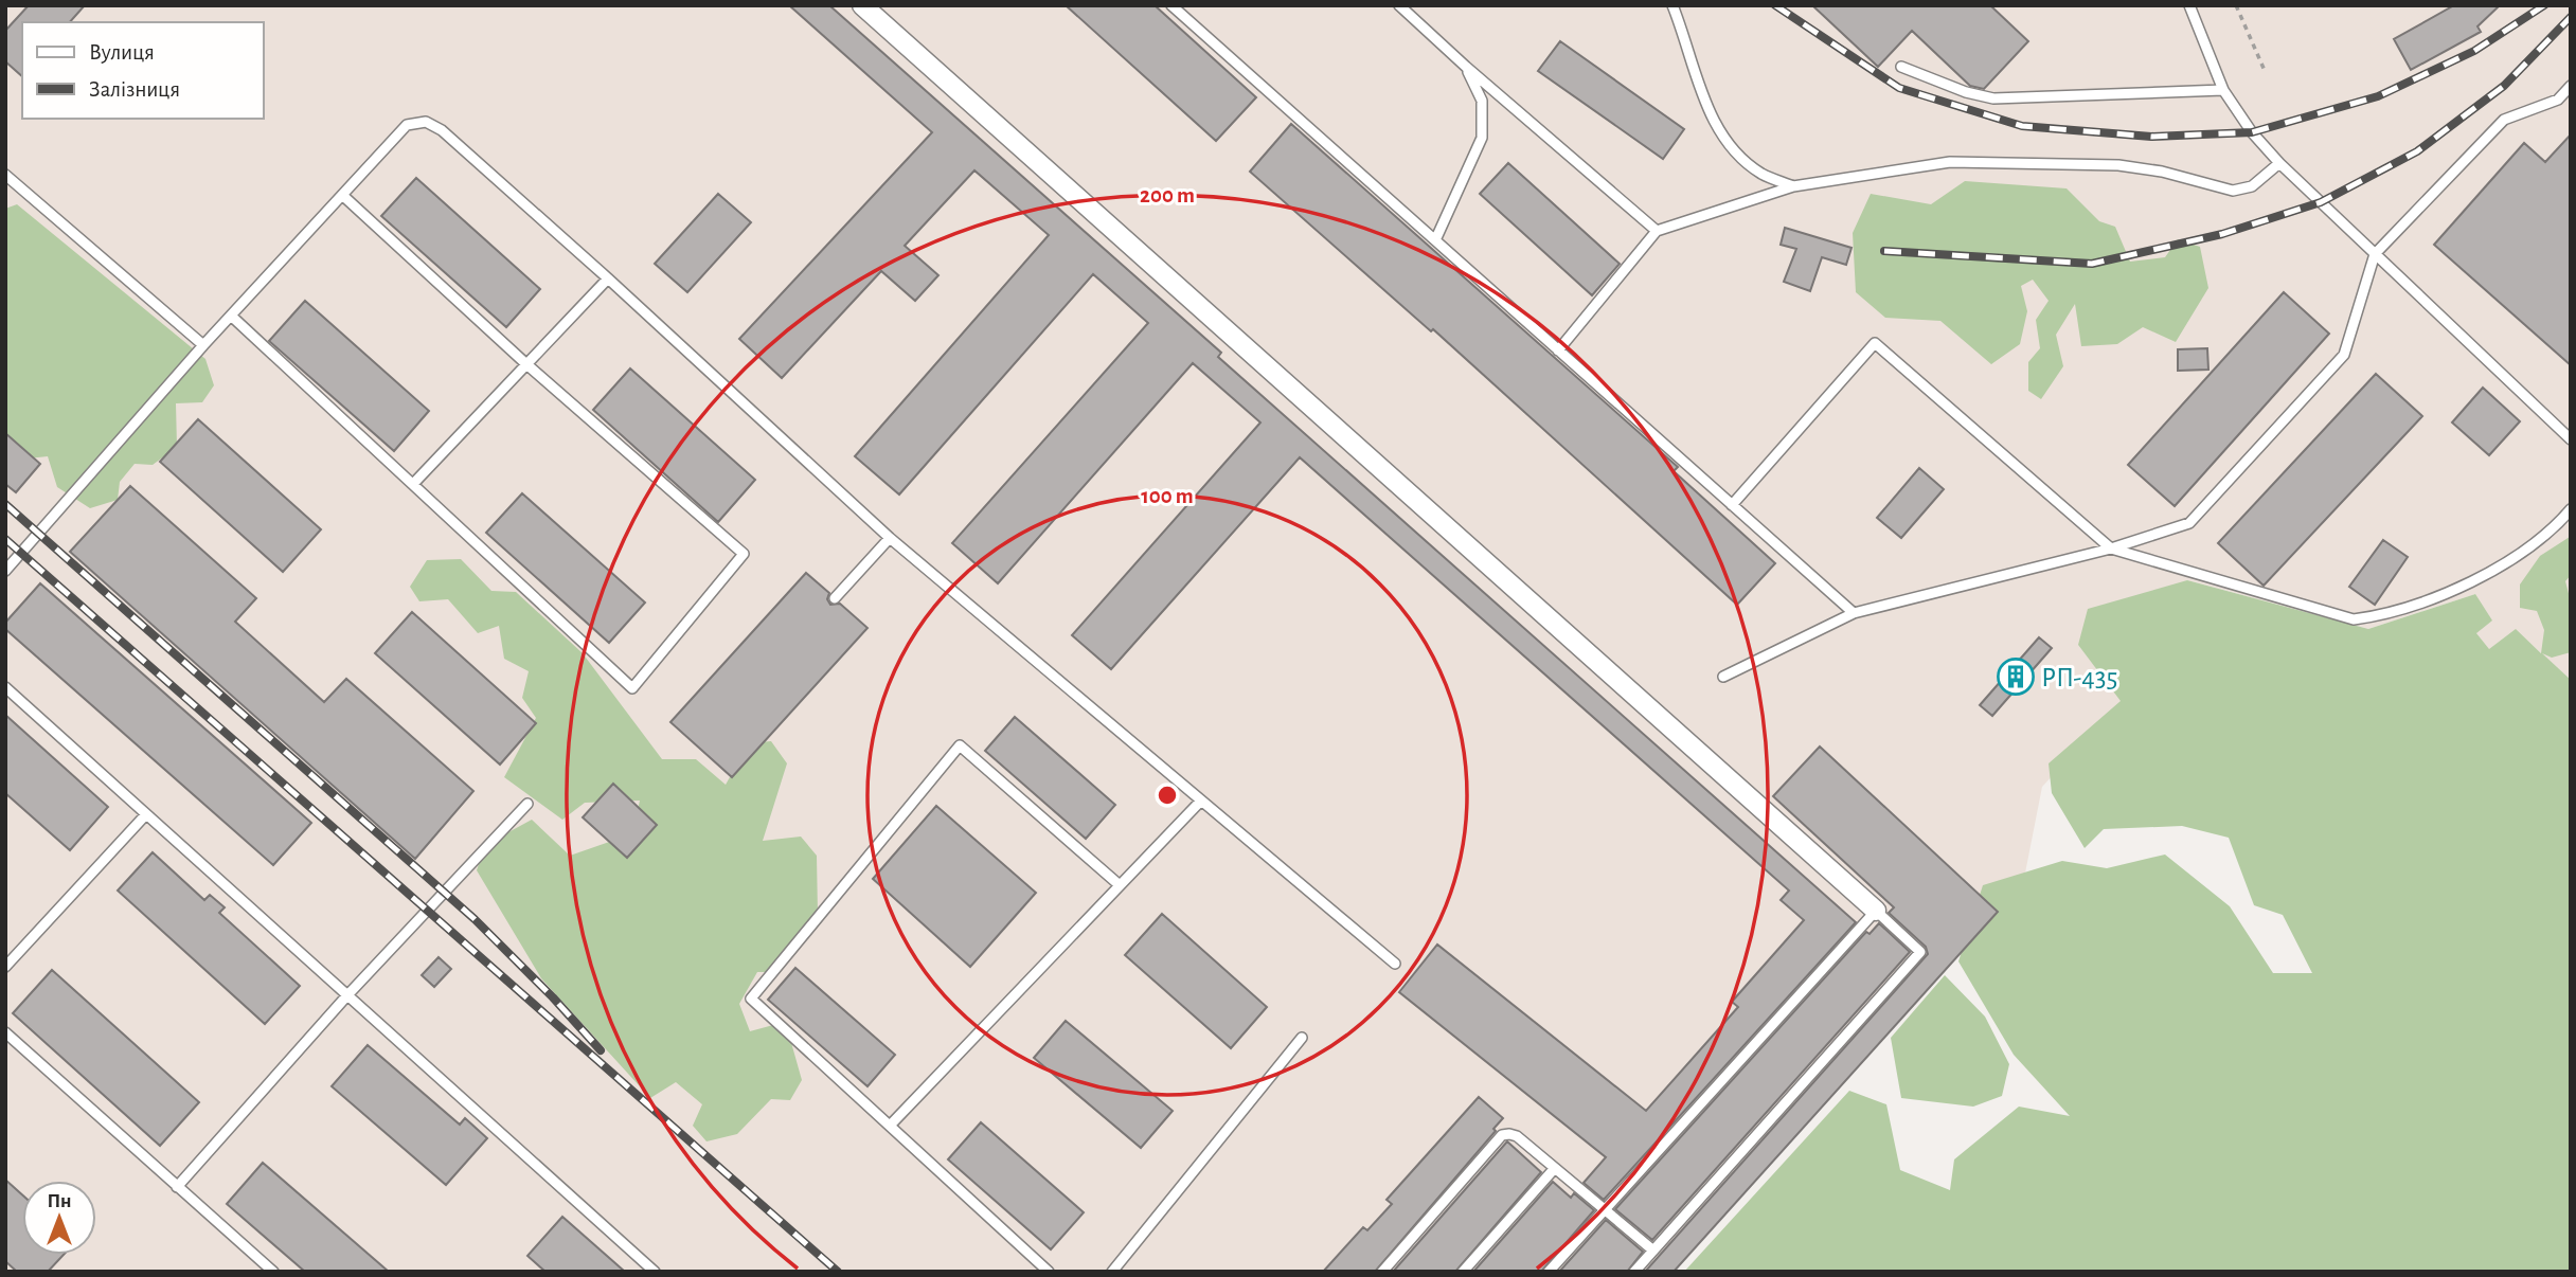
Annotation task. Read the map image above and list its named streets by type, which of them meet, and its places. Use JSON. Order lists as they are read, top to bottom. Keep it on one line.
{"places":{"building":["РП-435"]},"legend":["Вулиця","Залізниця"],"north":"top","rings":["200 m","100 m"]}
